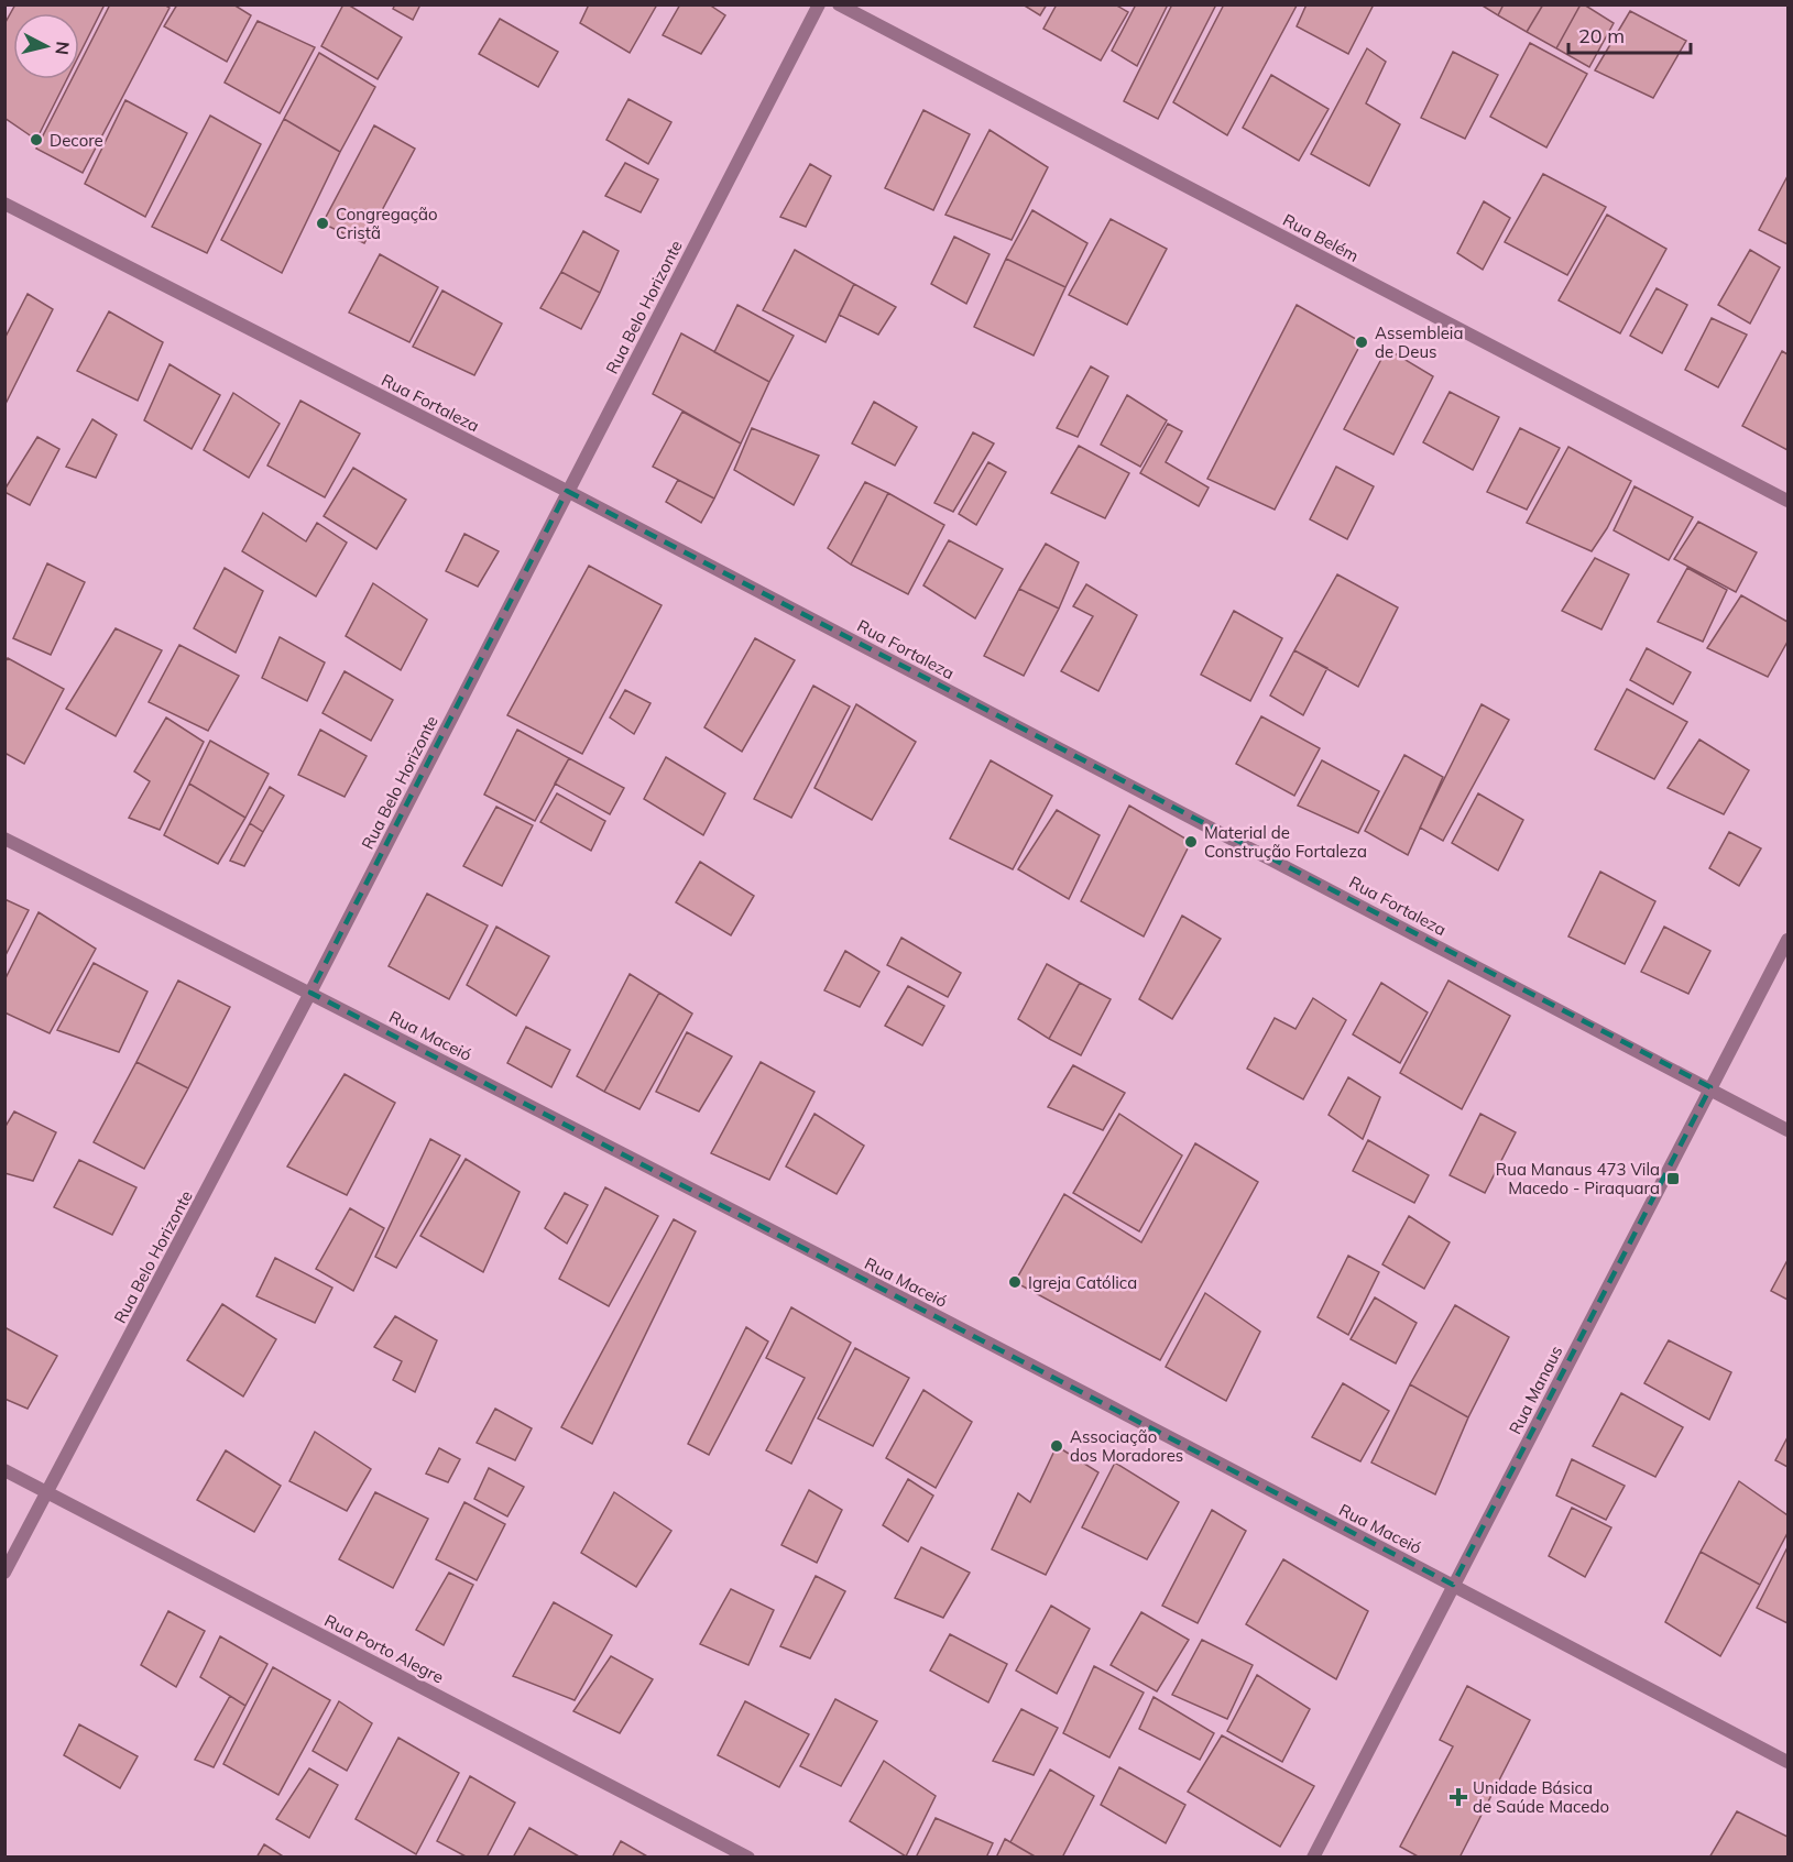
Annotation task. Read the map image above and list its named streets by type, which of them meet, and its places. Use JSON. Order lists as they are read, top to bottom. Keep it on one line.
{"streets":{"street":["Rua Belém","Rua Belo Horizonte","Rua Fortaleza","Rua Maceió","Rua Manaus","Rua Porto Alegre"]},"crossings":[["Rua Belo Horizonte","Rua Fortaleza"],["Rua Belo Horizonte","Rua Maceió"],["Rua Belo Horizonte","Rua Porto Alegre"],["Rua Fortaleza","Rua Manaus"],["Rua Maceió","Rua Manaus"]],"places":{"other":["Decore","Congregação Cristã","Assembleia de Deus","Material de Construção Fortaleza","Igreja Católica","Associação dos Moradores"],"transit":["Rua Manaus 473 Vila Macedo - Piraquara"],"health":["Unidade Básica de Saúde Macedo"]},"scale_bar":"20 m","north":"right"}
